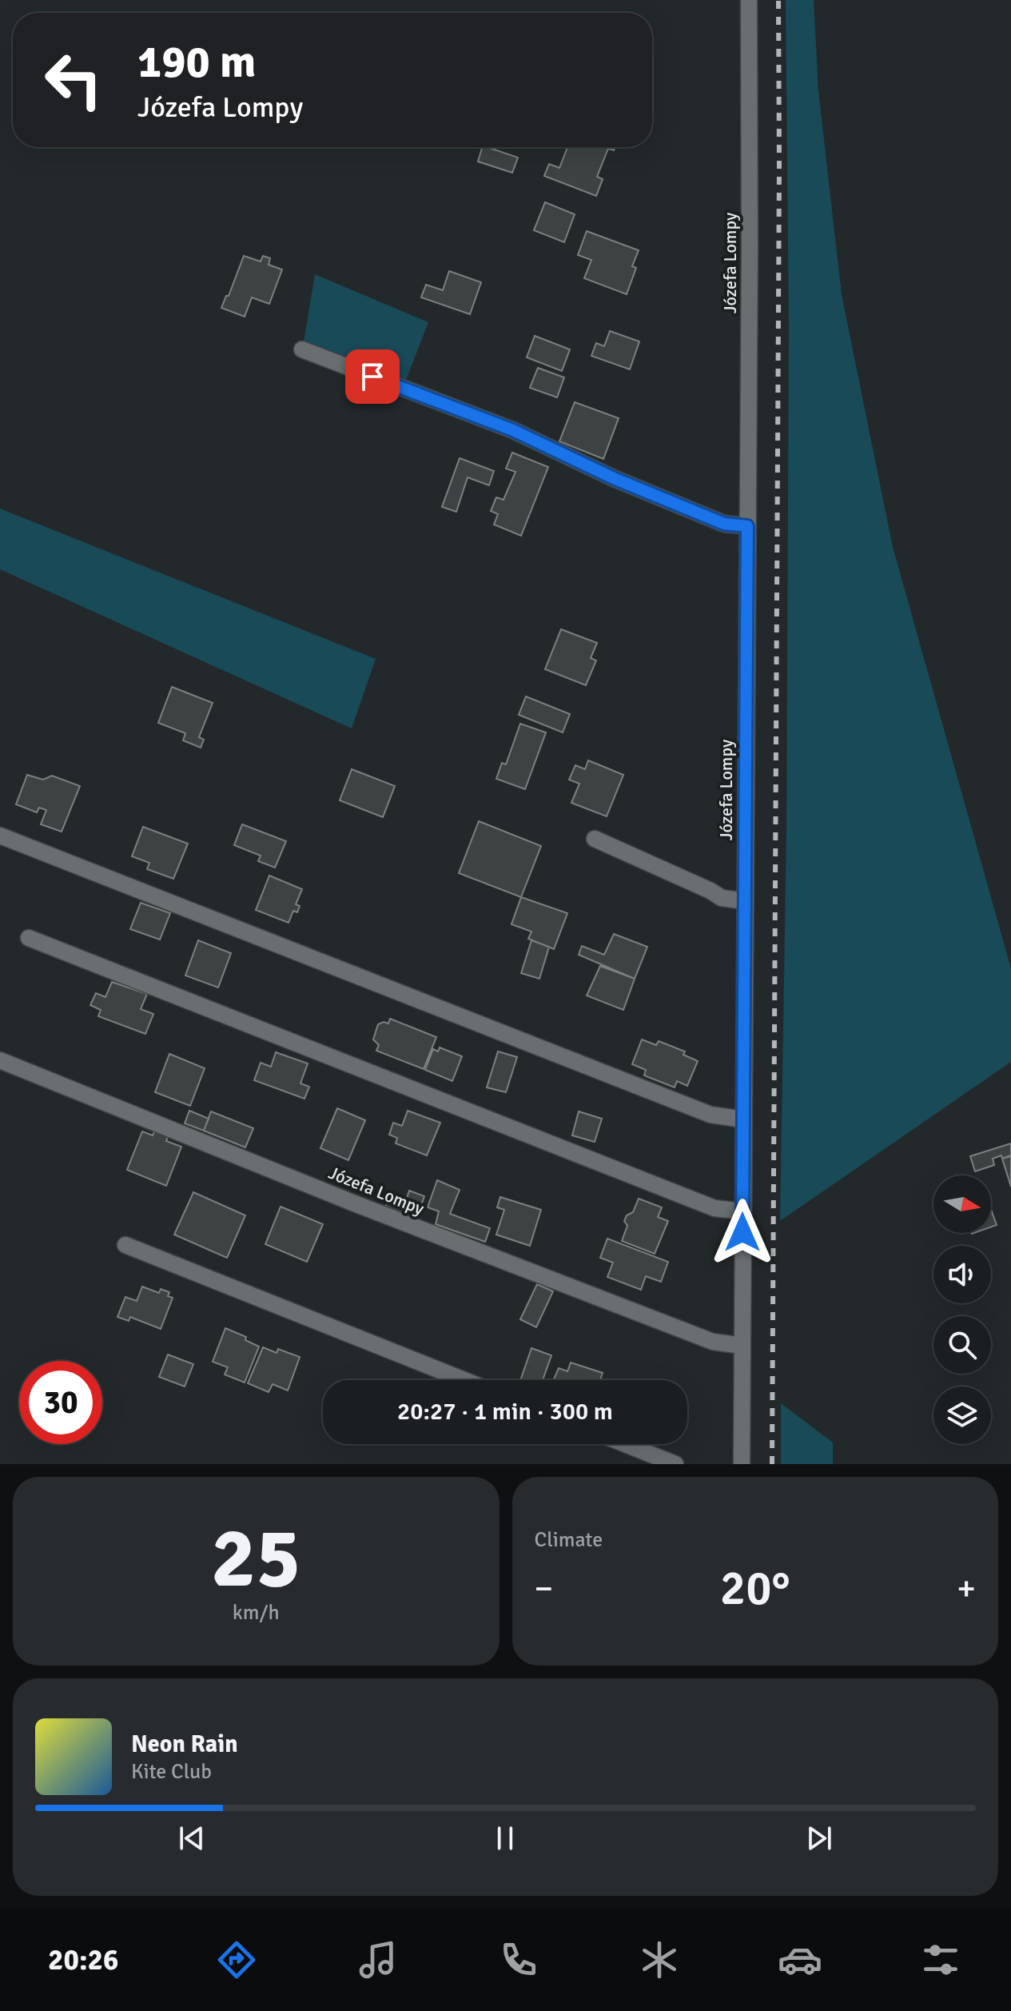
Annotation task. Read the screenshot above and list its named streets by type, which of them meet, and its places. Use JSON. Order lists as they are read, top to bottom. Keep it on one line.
{"streets":{"street":["Józefa Lompy"]},"north":"right","page":{"turn":["190 m","Józefa Lompy"],"limit":"30","trip":"20:27 · 1 min · 300 m","tile":[["25","km/h"],"Climate"],"heat":["−","20°","+"],"song":["Neon Rain","Kite Club"],"tabs":"20:26"}}
